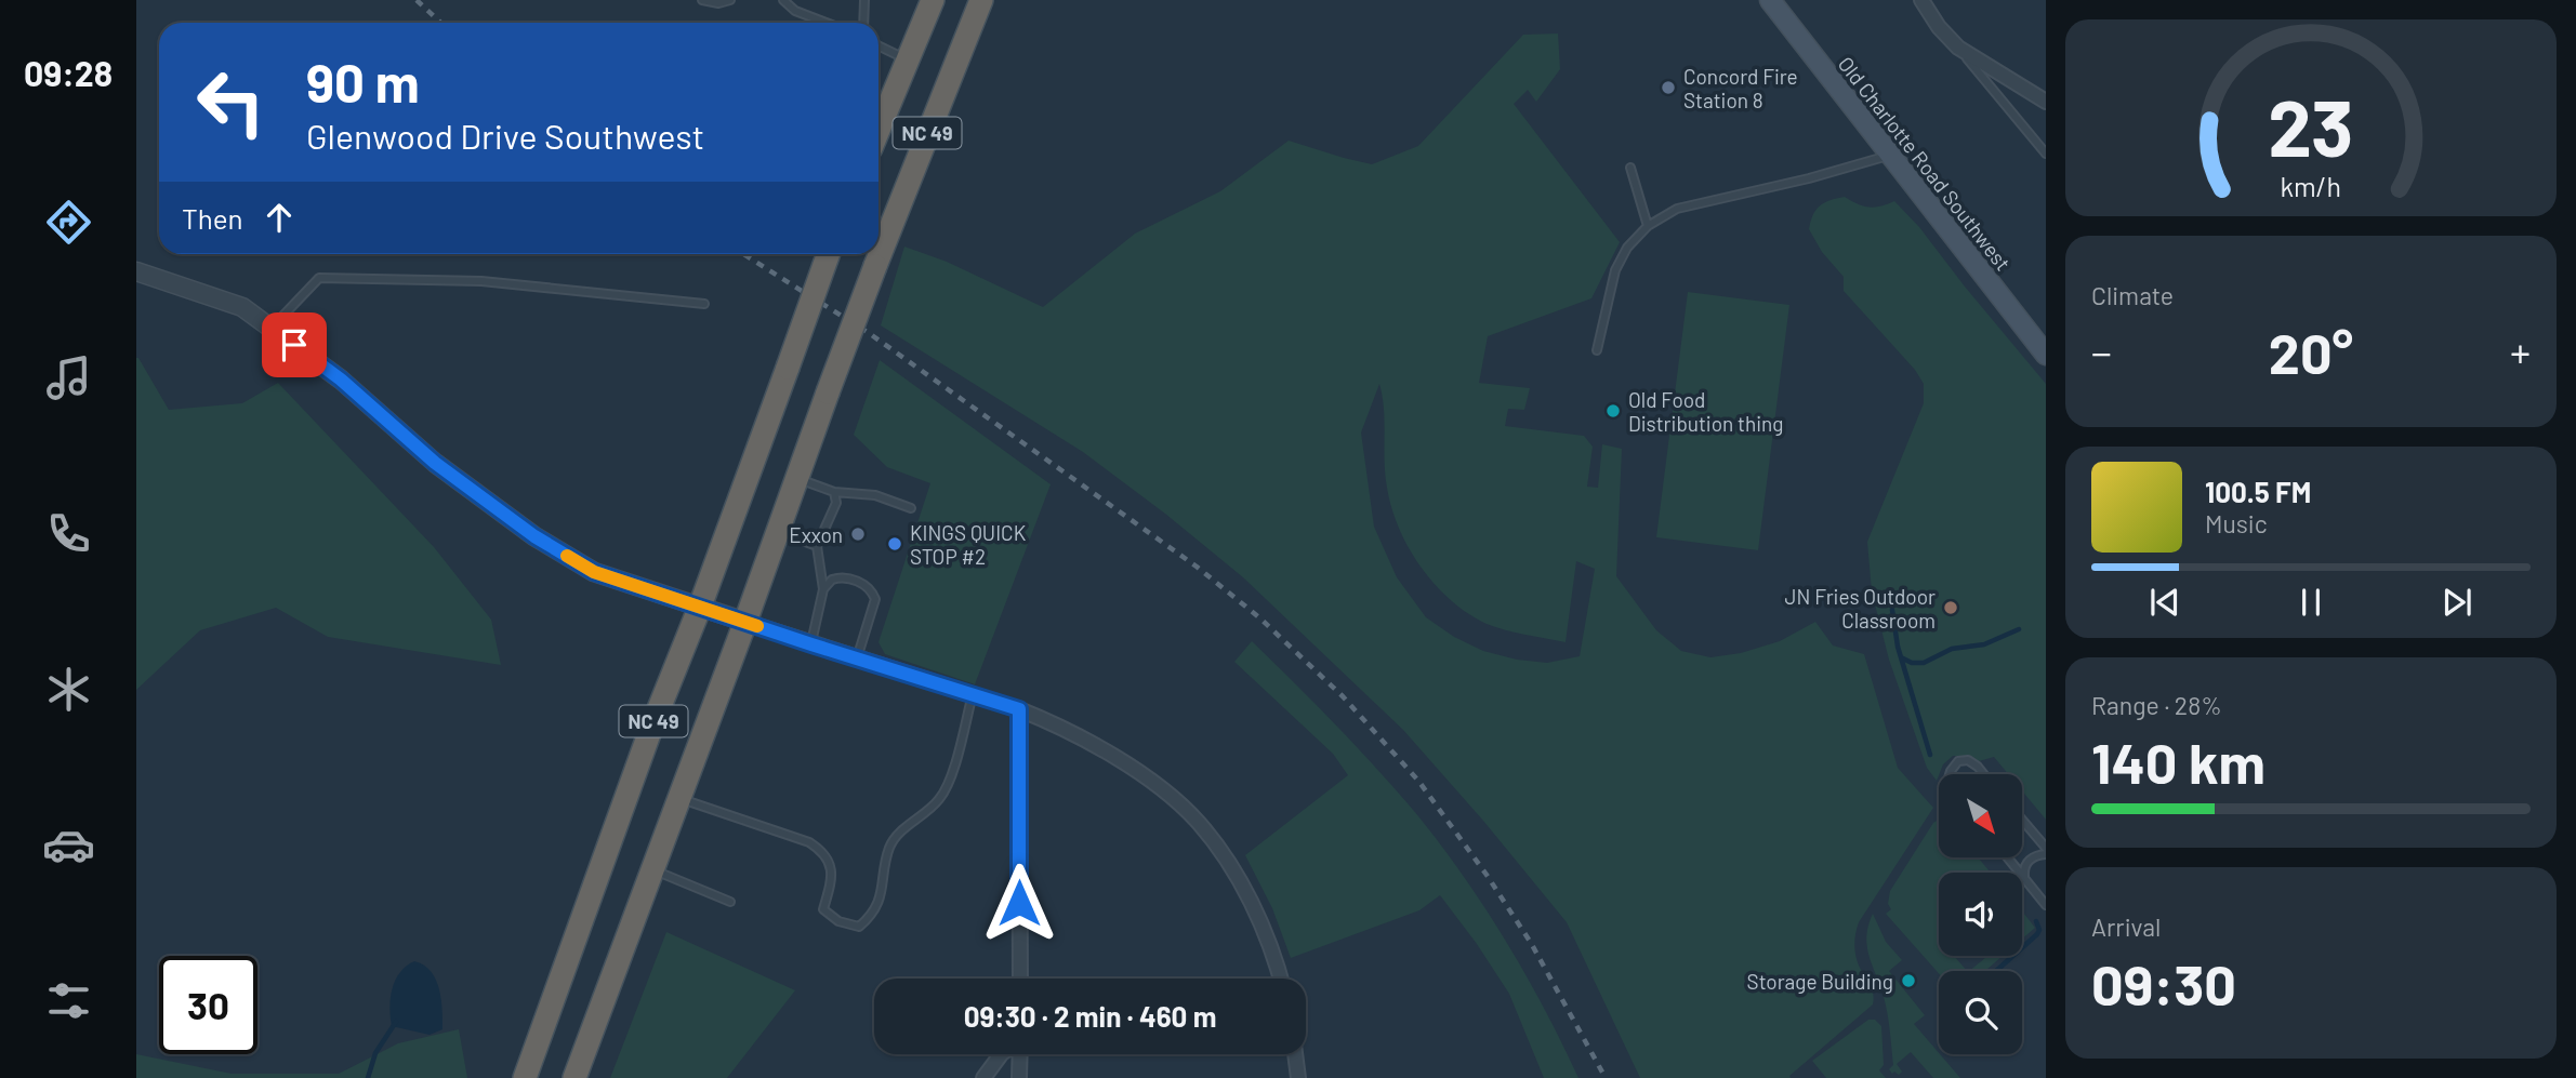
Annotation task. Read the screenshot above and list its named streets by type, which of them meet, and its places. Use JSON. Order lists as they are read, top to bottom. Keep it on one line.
{"streets":{"highway":["NC 49"],"main road":["Old Charlotte Road Southwest"]},"places":["Concord Fire Station 8","Old Food Distribution thing","Exxon","KINGS QUICK STOP #2","JN Fries Outdoor Classroom","Storage Building"],"north":"bottom right","page":{"tabs":"09:28","turn":["90 m","Glenwood Drive Southwest"],"then":"Then","tile":["Climate",["Range · 28%","140 km"],["Arrival","09:30"]],"heat":["−","20°","+"],"song":["100.5 FM","Music"],"limit":"30","trip":"09:30 · 2 min · 460 m","gauge":["23","km/h"]}}
